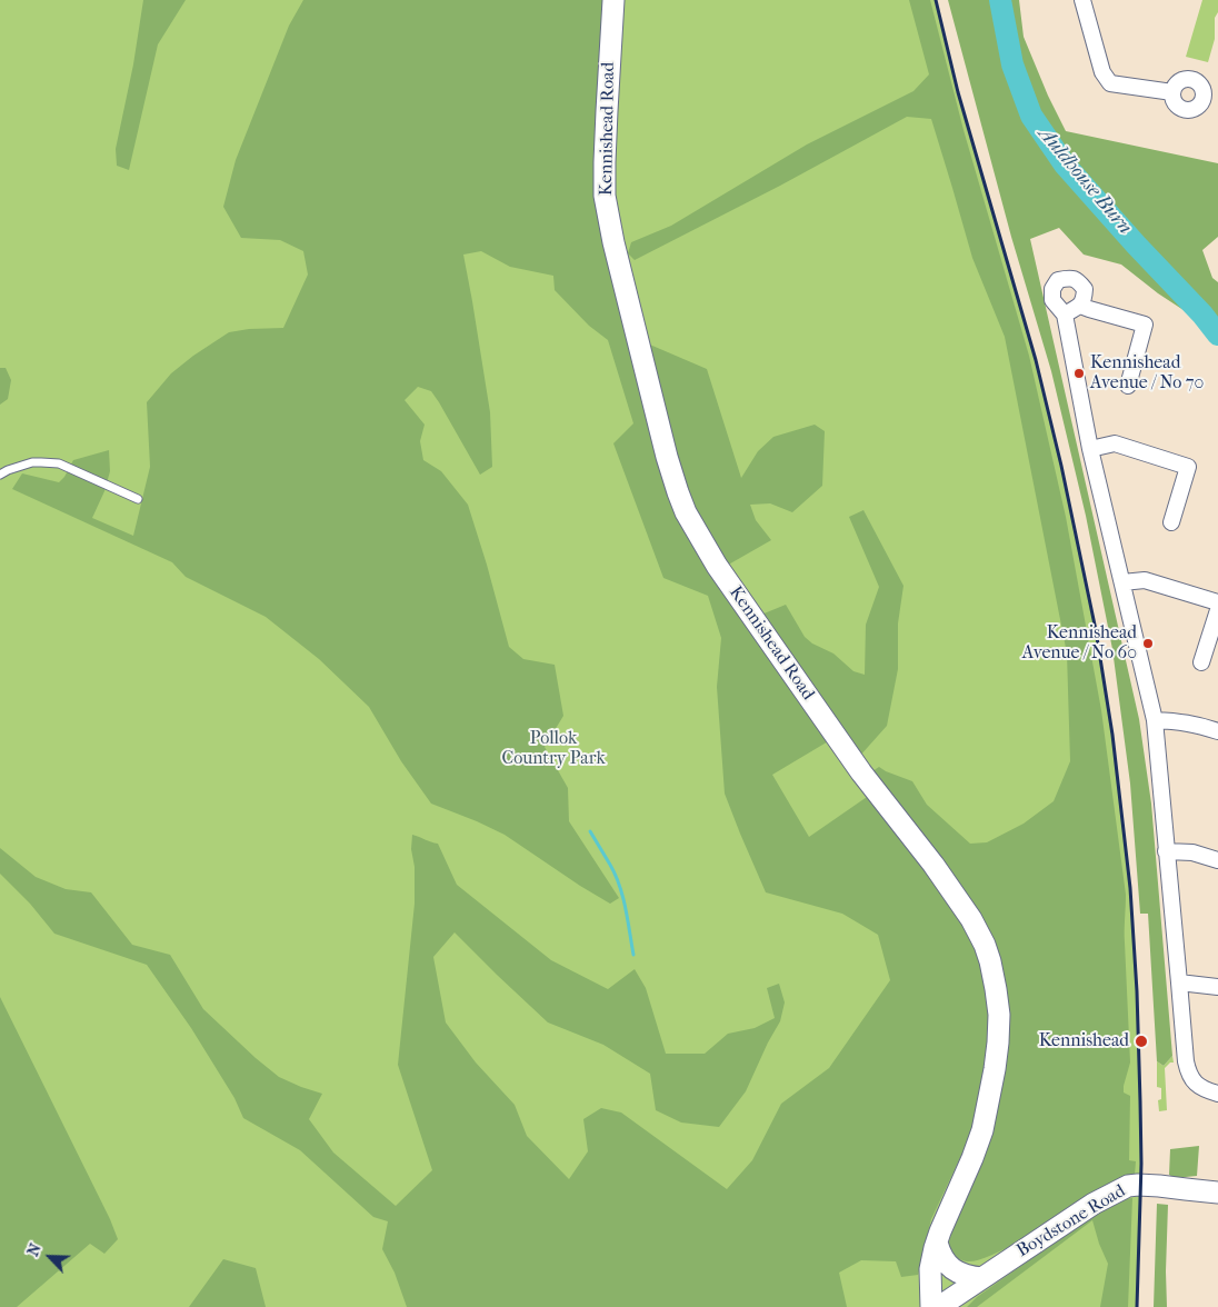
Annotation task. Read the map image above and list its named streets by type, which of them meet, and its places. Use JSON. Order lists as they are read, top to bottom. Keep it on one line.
{"streets":{"street":["Kennishead Road","Boydstone Road"]},"water":["Auldhouse Burn"],"parks":["Pollok Country Park"],"places":["Kennishead Avenue / No 70","Kennishead Avenue / No 60","Kennishead"],"north":"top left"}
